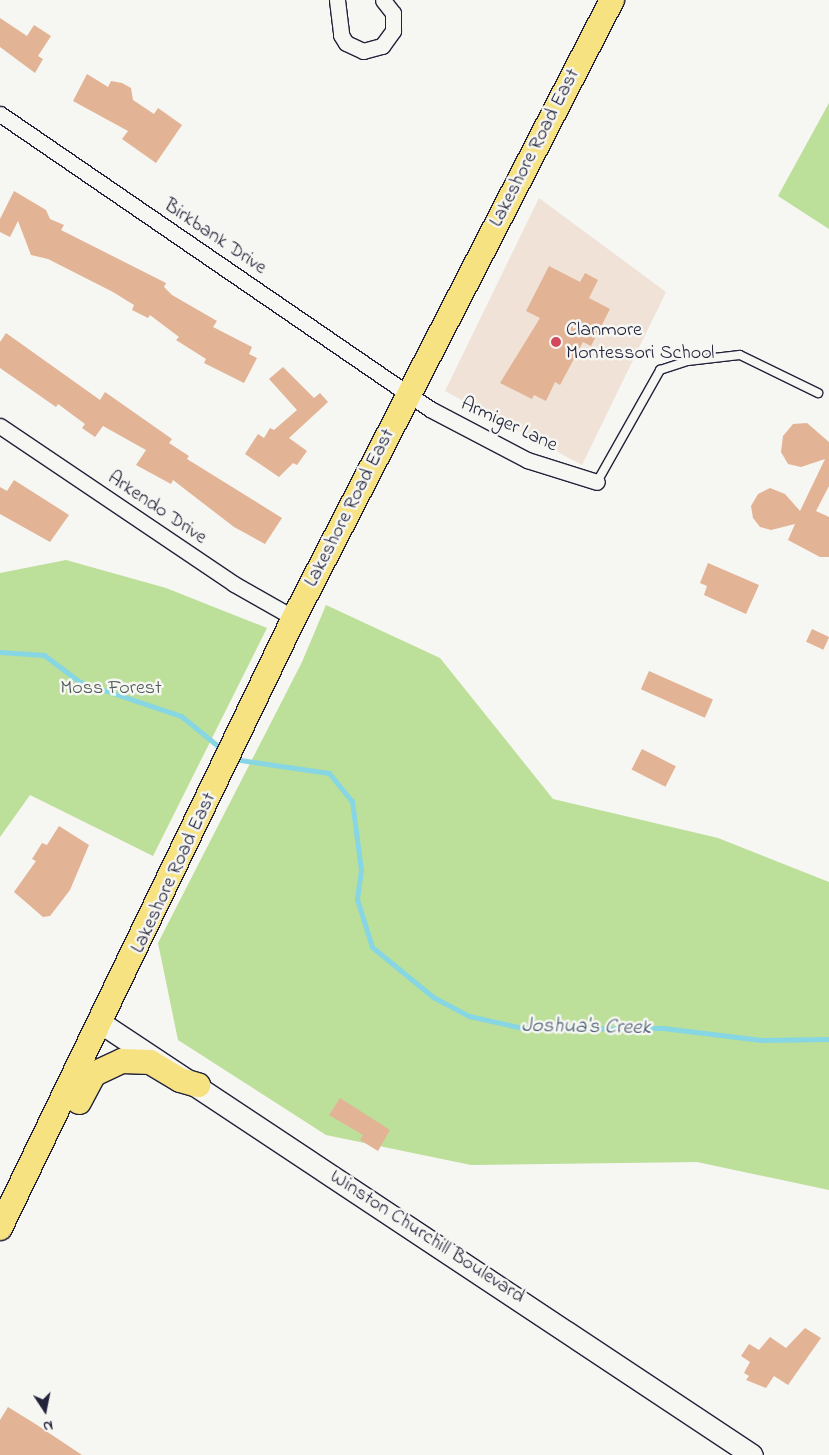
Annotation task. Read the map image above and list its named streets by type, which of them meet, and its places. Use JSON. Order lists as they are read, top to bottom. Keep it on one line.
{"streets":{"main road":["Lakeshore Road East","Winston Churchill Boulevard"],"street":["Birkbank Drive","Armiger Lane","Arkendo Drive"]},"crossings":[["Lakeshore Road East","Birkbank Drive"],["Lakeshore Road East","Armiger Lane"],["Lakeshore Road East","Arkendo Drive"],["Lakeshore Road East","Winston Churchill Boulevard"],["Birkbank Drive","Armiger Lane"]],"water":["Joshua's Creek"],"parks":["Moss Forest"],"places":["Clanmore Montessori School"],"north":"bottom"}
